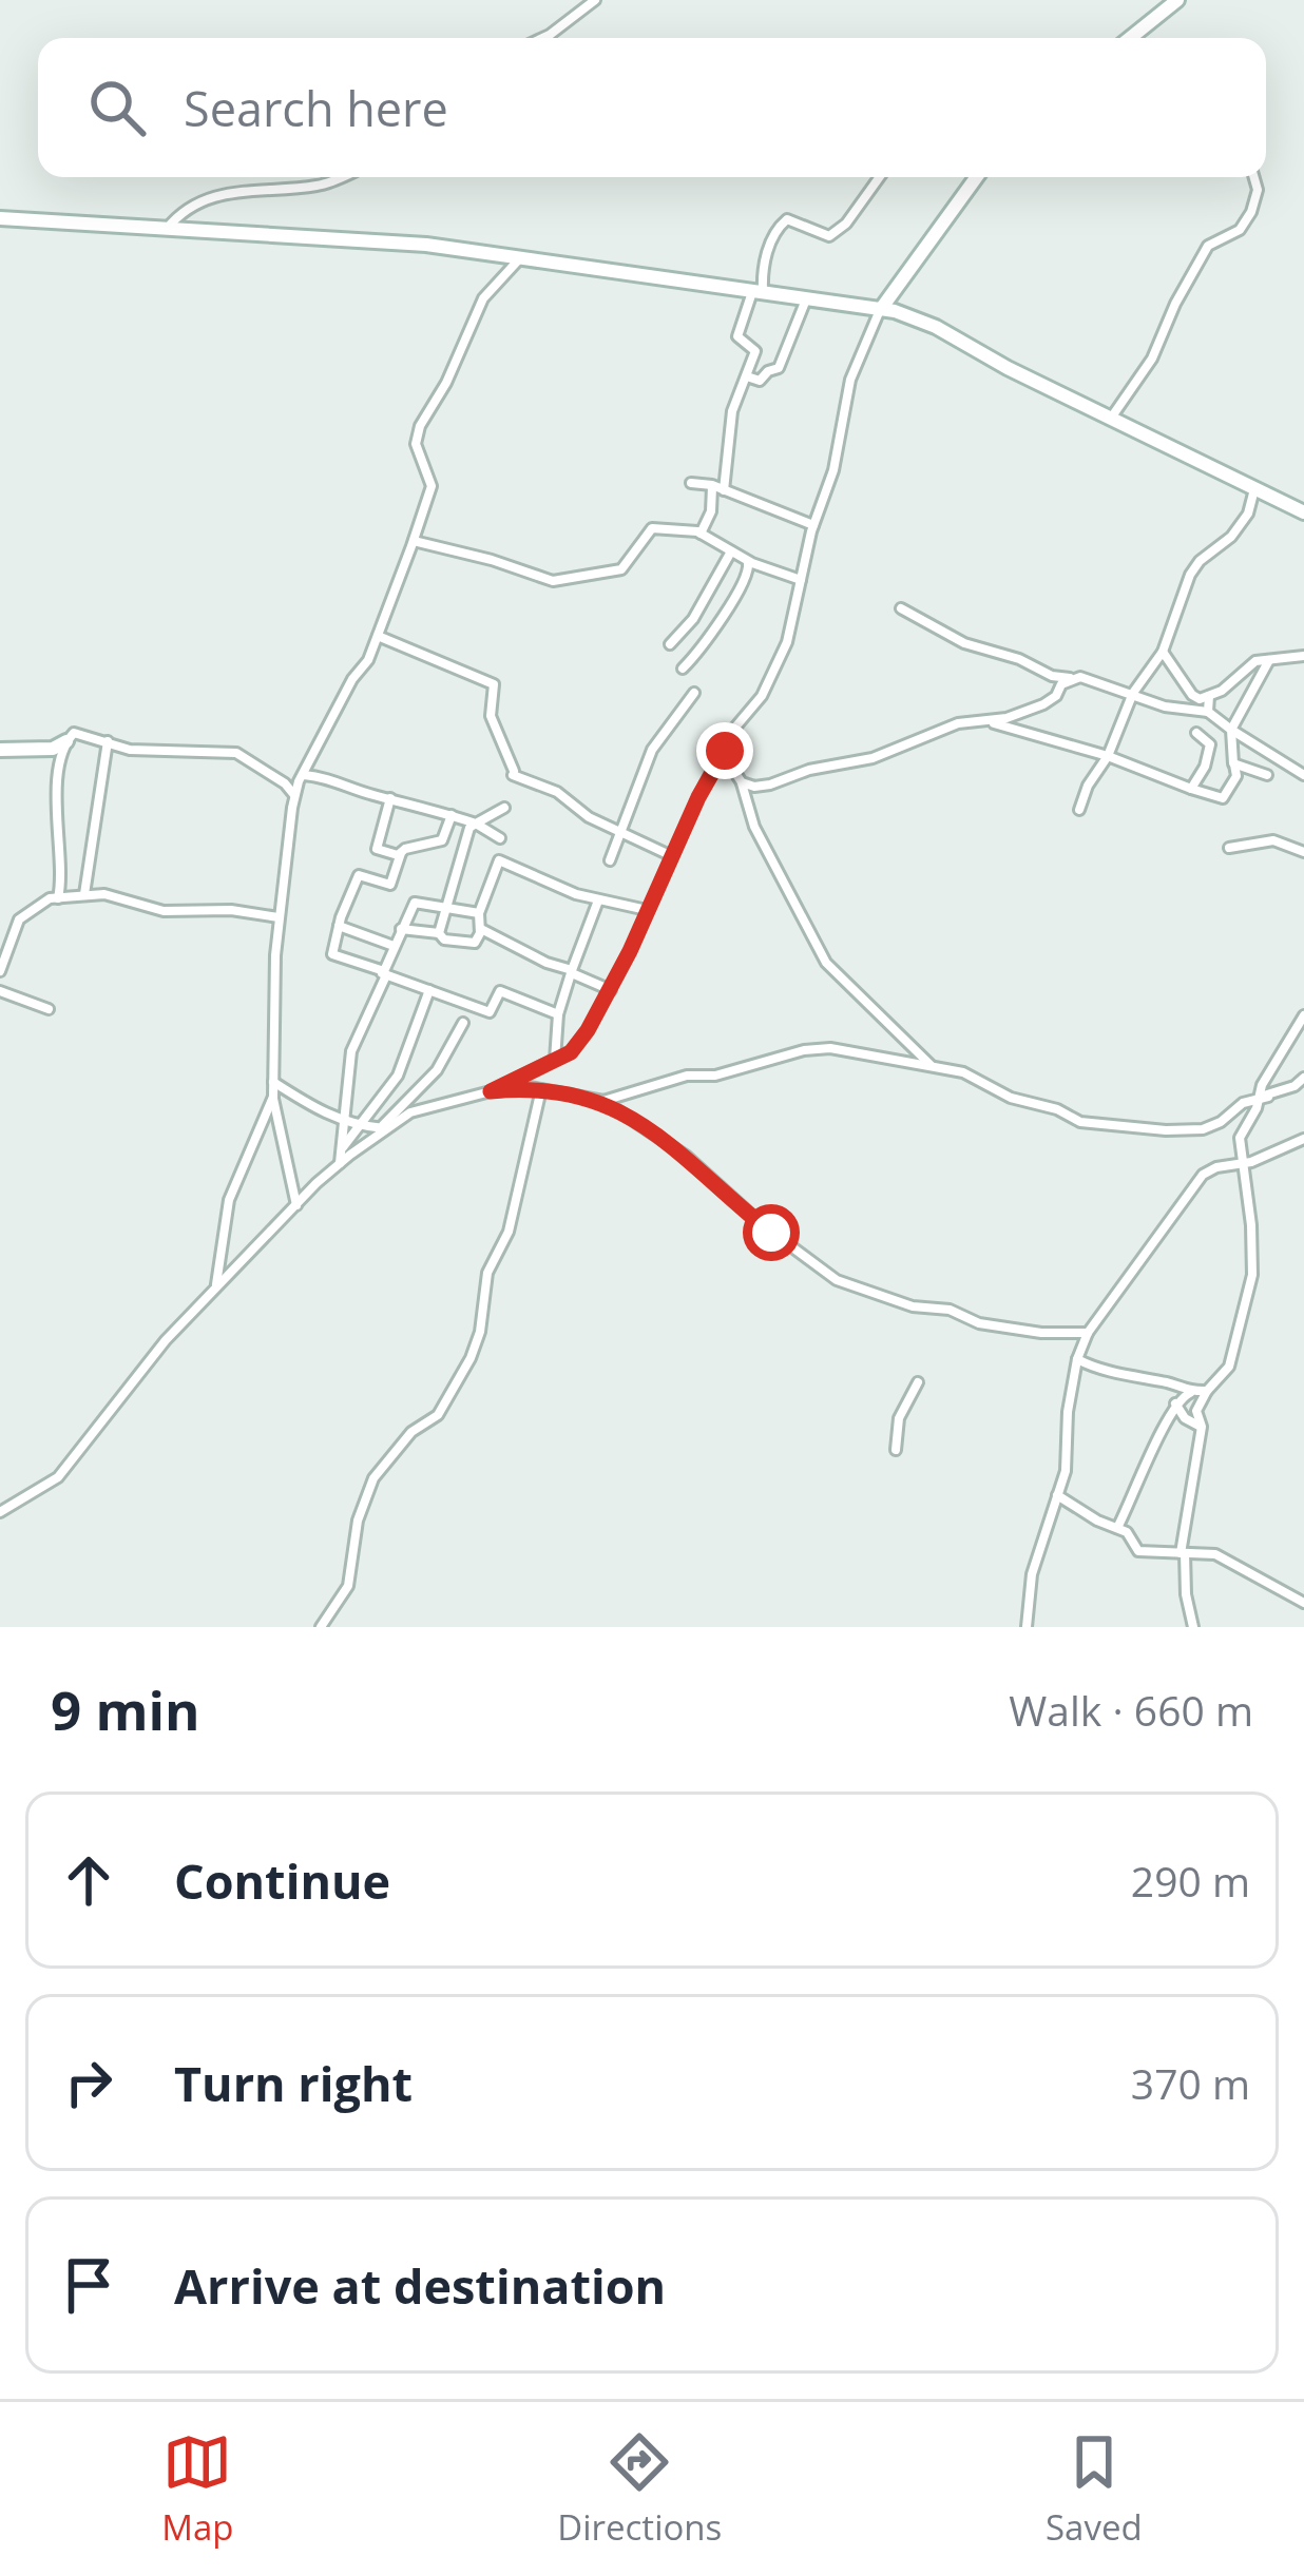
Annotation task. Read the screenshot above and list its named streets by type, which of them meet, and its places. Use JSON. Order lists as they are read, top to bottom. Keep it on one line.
{"page":{"search":"Search here","heading":["9 min","Walk · 660 m"],"list":[["Continue","290 m"],["Turn right","370 m"],"Arrive at destination"],"nav":["Map","Directions","Saved"]}}
